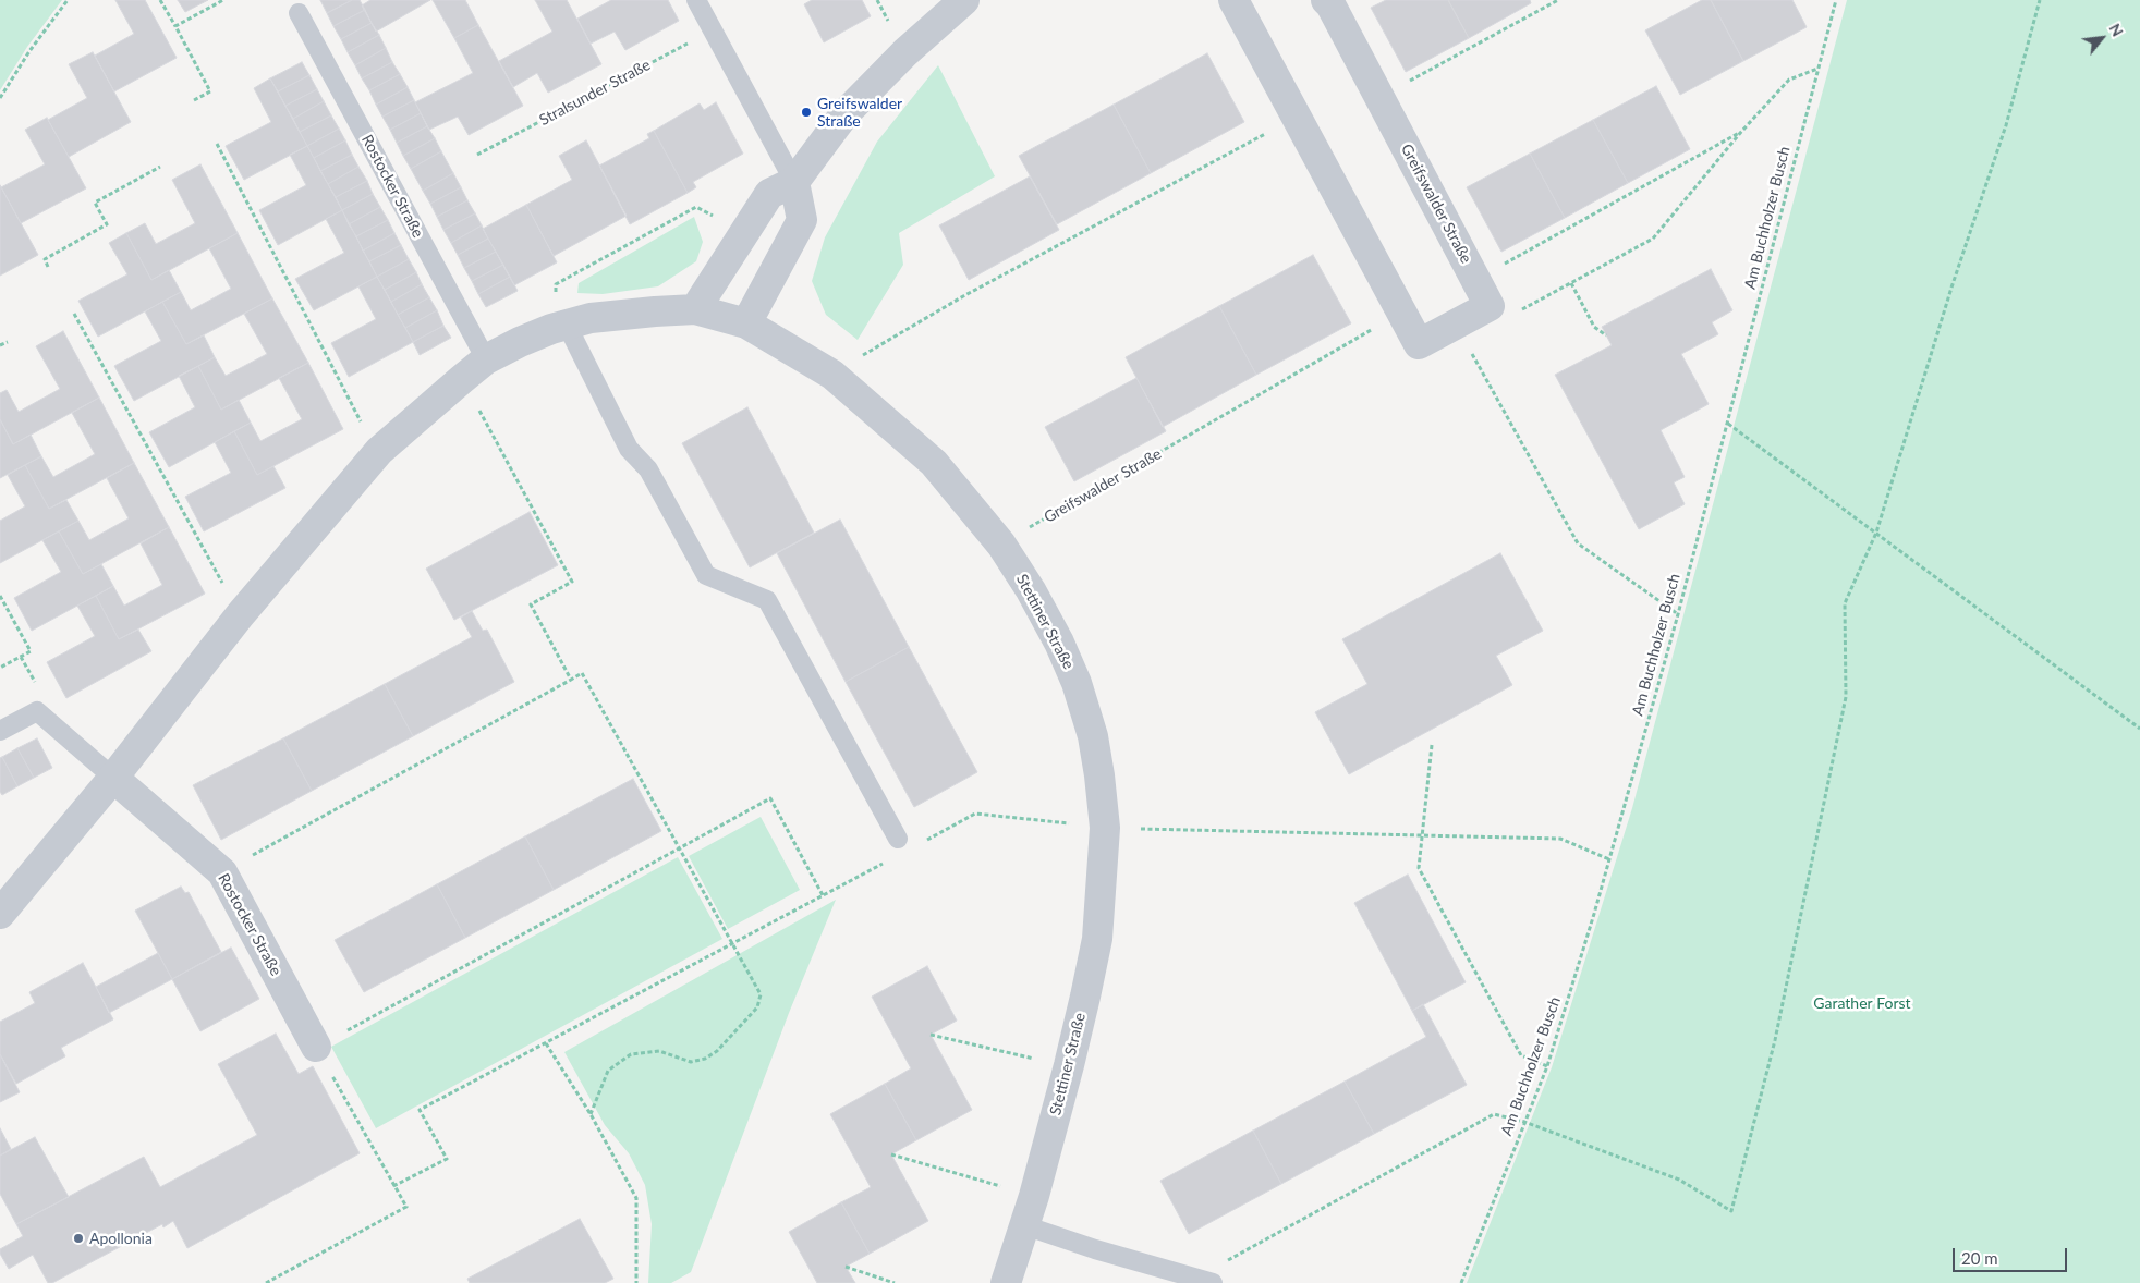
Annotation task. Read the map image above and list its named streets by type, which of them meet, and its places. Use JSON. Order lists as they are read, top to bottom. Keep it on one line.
{"streets":{"street":["Rostocker Straße","Greifswalder Straße","Stettiner Straße"],"path":["Stralsunder Straße","Am Buchholzer Busch"]},"crossings":[["Greifswalder Straße","Stettiner Straße"]],"parks":["Garather Forst"],"places":["Greifswalder Straße","Apollonia"],"scale_bar":"20 m","north":"top right"}
